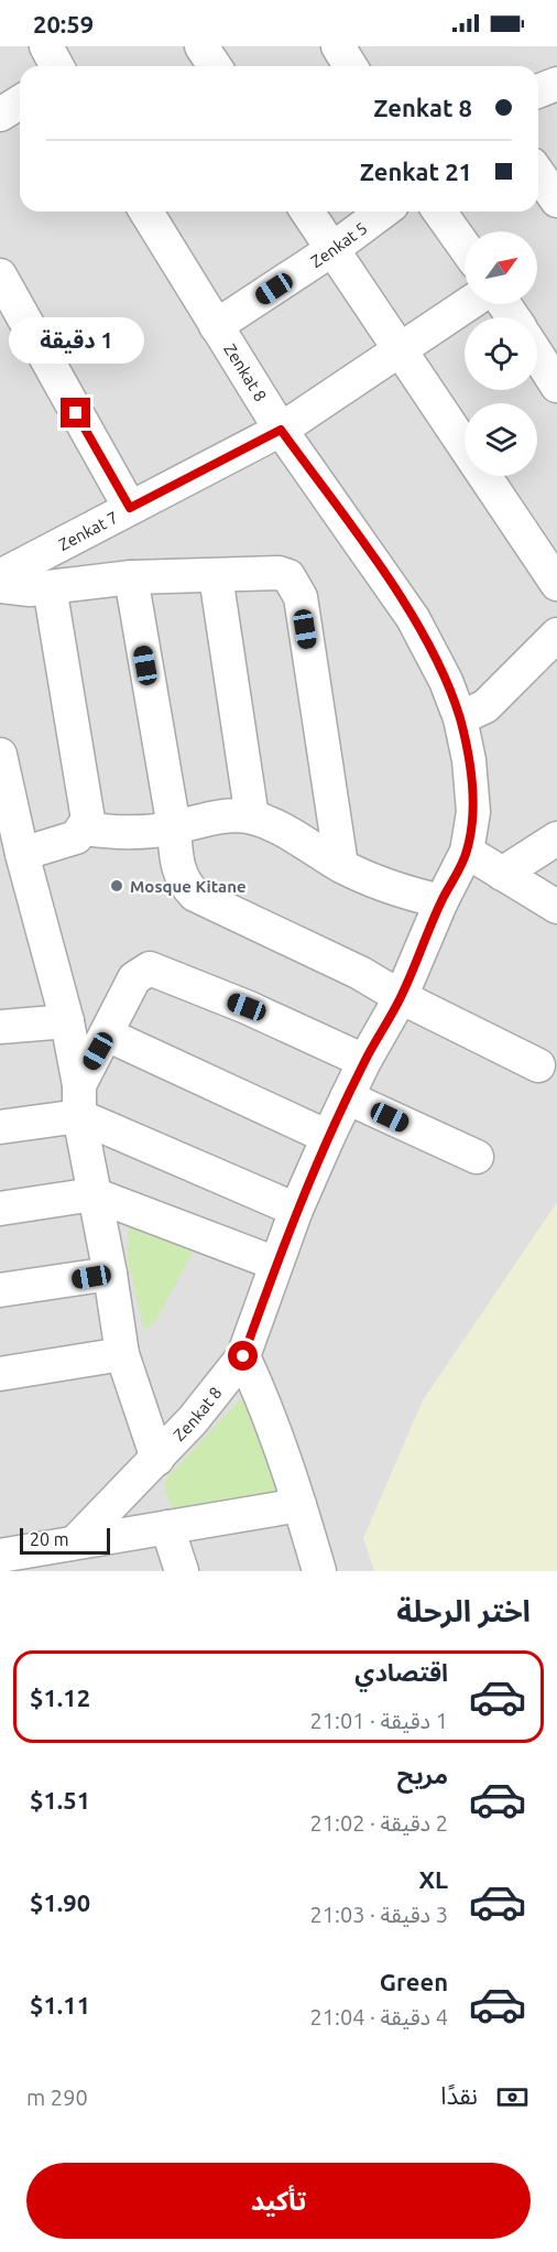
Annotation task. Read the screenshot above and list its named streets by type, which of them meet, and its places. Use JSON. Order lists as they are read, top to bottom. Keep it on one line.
{"streets":{"street":["Zenkat 5","Zenkat 8","Zenkat 7"]},"crossings":[["Zenkat 5","Zenkat 8"],["Zenkat 8","Zenkat 7"]],"places":["Mosque Kitane"],"scale_bar":"20 m","north":"top right","page":{"status":"20:59","banner":["Zenkat 8","Zenkat 21"],"bubble":"1 دقيقة","scale":"20 m","heading":"اختر الرحلة","list":[{"name":"اقتصادي","note":"1 دقيقة · 21:01","value":"$1.12"},{"name":"مريح","note":"2 دقيقة · 21:02","value":"$1.51"},{"name":"XL","note":"3 دقيقة · 21:03","value":"$1.90"},{"name":"Green","note":"4 دقيقة · 21:04","value":"$1.11"}],"pay":["نقدًا","290 m"],"buttons":"تأكيد"}}
